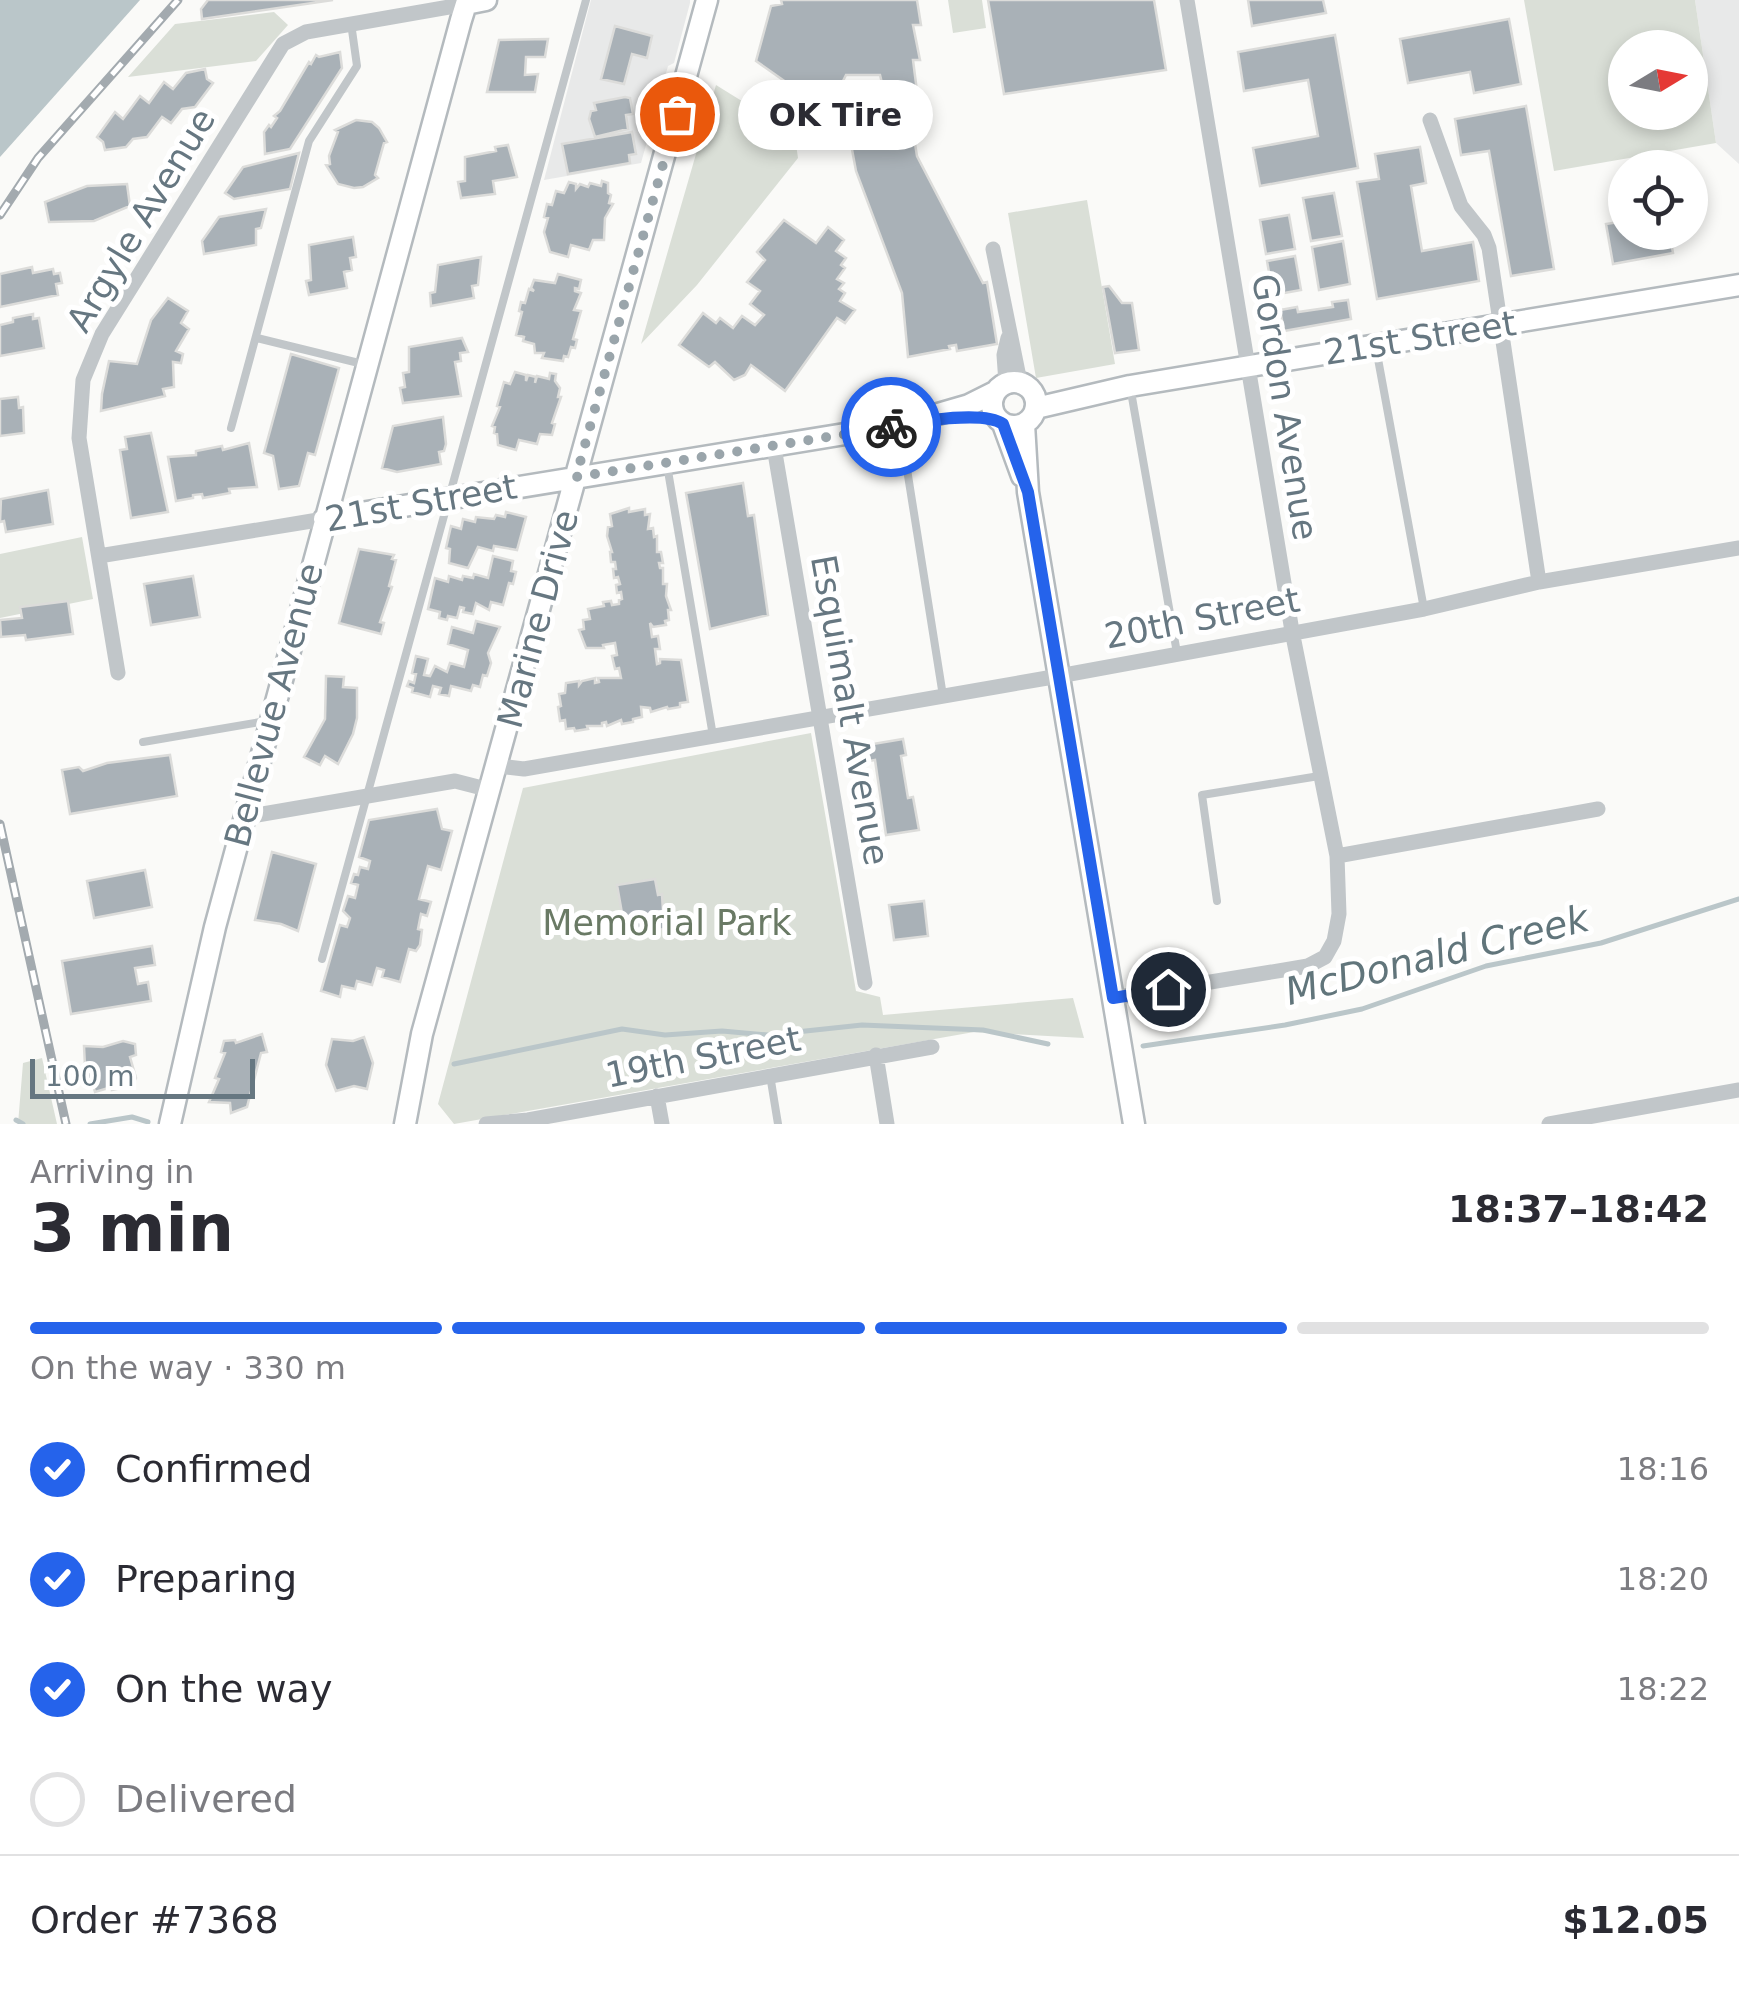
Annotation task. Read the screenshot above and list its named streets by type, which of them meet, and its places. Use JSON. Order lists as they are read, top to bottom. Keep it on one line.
{"streets":{"main road":["21st Street","Marine Drive","Bellevue Avenue"],"street":["Argyle Avenue","Gordon Avenue","20th Street","Esquimalt Avenue","19th Street"]},"crossings":[["Argyle Avenue","21st Street"],["21st Street","Gordon Avenue"],["21st Street","Marine Drive"],["21st Street","Bellevue Avenue"],["21st Street","Esquimalt Avenue"],["Gordon Avenue","20th Street"],["20th Street","Marine Drive"],["20th Street","Esquimalt Avenue"]],"water":["McDonald Creek"],"parks":["Memorial Park"],"places":["OK Tire"],"scale_bar":"100 m","north":"right","page":{"bubble":"OK Tire","scale":"100 m","heading":["3 min","Arriving in","18:37–18:42"],"panel":["Order #7368","$12.05"],"bar":"On the way · 330 m","list":[["Confirmed","18:16"],["Preparing","18:20"],["On the way","18:22"],"Delivered"]}}
